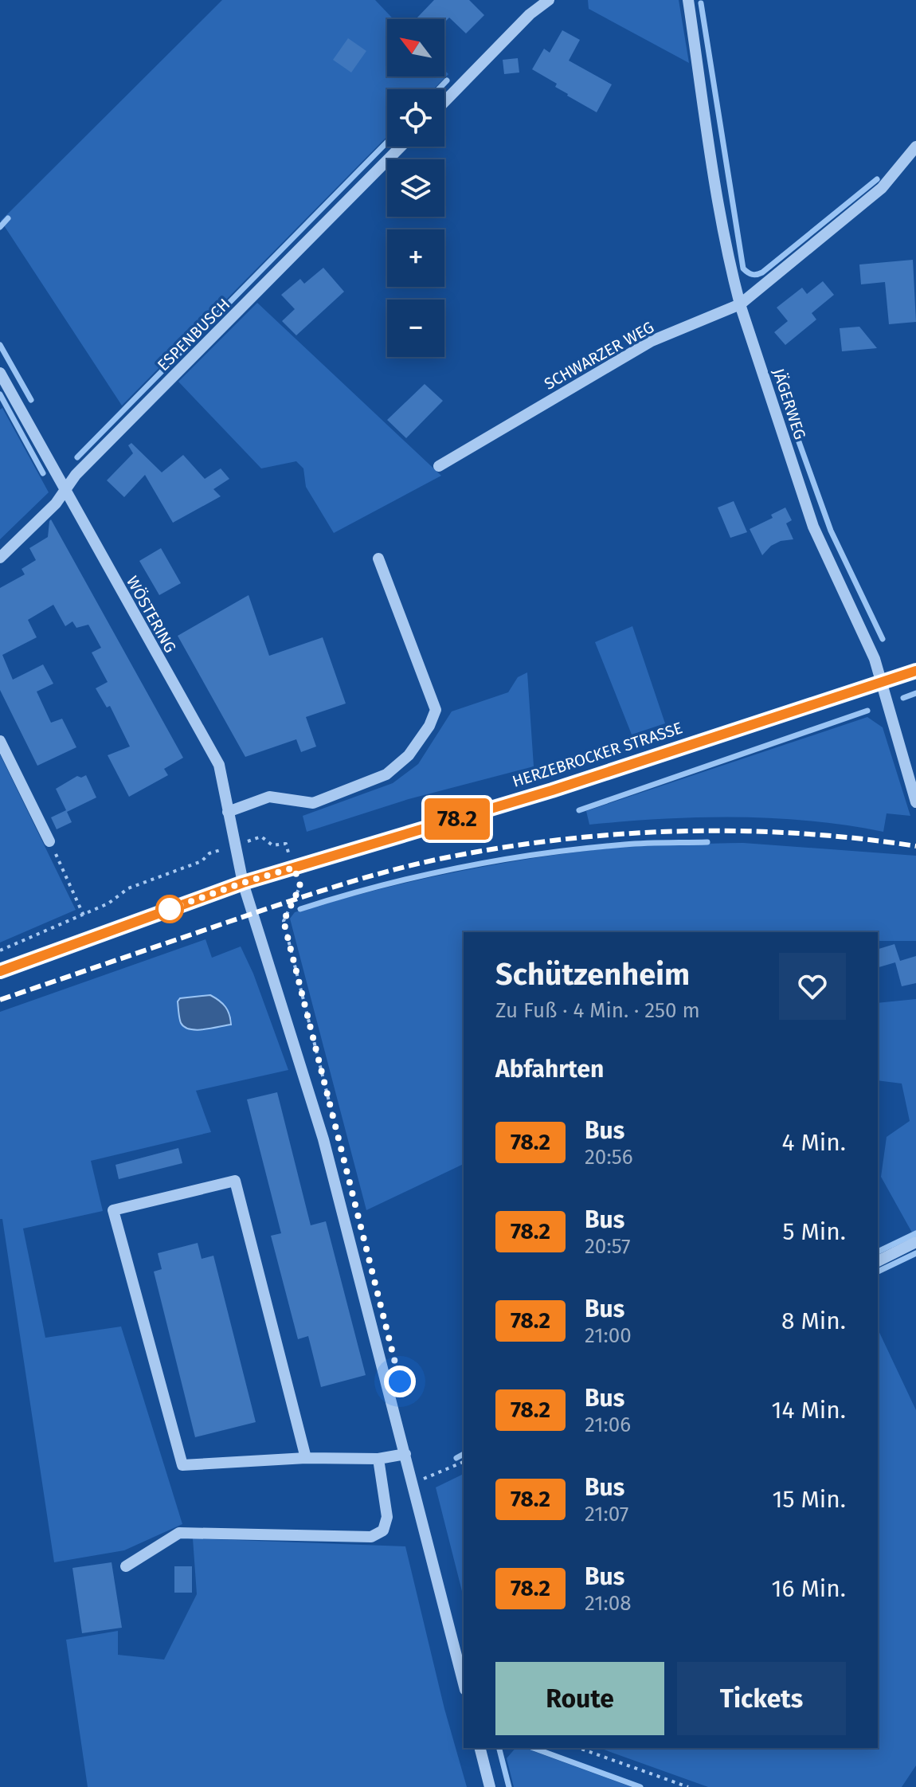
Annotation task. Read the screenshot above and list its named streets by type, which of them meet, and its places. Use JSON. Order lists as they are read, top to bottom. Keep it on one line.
{"streets":{"main road":["HERZEBROCKER STRASSE"],"street":["ESPENBUSCH","SCHWARZER WEG","JÄGERWEG","WÖSTERING"]},"crossings":[["ESPENBUSCH","WÖSTERING"],["SCHWARZER WEG","JÄGERWEG"],["JÄGERWEG","HERZEBROCKER STRASSE"],["WÖSTERING","HERZEBROCKER STRASSE"]],"lines":["bus line 78.2"],"north":"top left","page":{"on_map":"78.2","map_buttons":["+","−"],"heading":[["Schützenheim","Zu Fuß · 4 Min. · 250 m"],"Abfahrten"],"list":[{"mark":"78.2","name":"Bus","note":"20:56","value":"4 Min."},{"mark":"78.2","name":"Bus","note":"20:57","value":"5 Min."},{"mark":"78.2","name":"Bus","note":"21:00","value":"8 Min."},{"mark":"78.2","name":"Bus","note":"21:06","value":"14 Min."},{"mark":"78.2","name":"Bus","note":"21:07","value":"15 Min."},{"mark":"78.2","name":"Bus","note":"21:08","value":"16 Min."}],"buttons":["Route","Tickets"]}}
